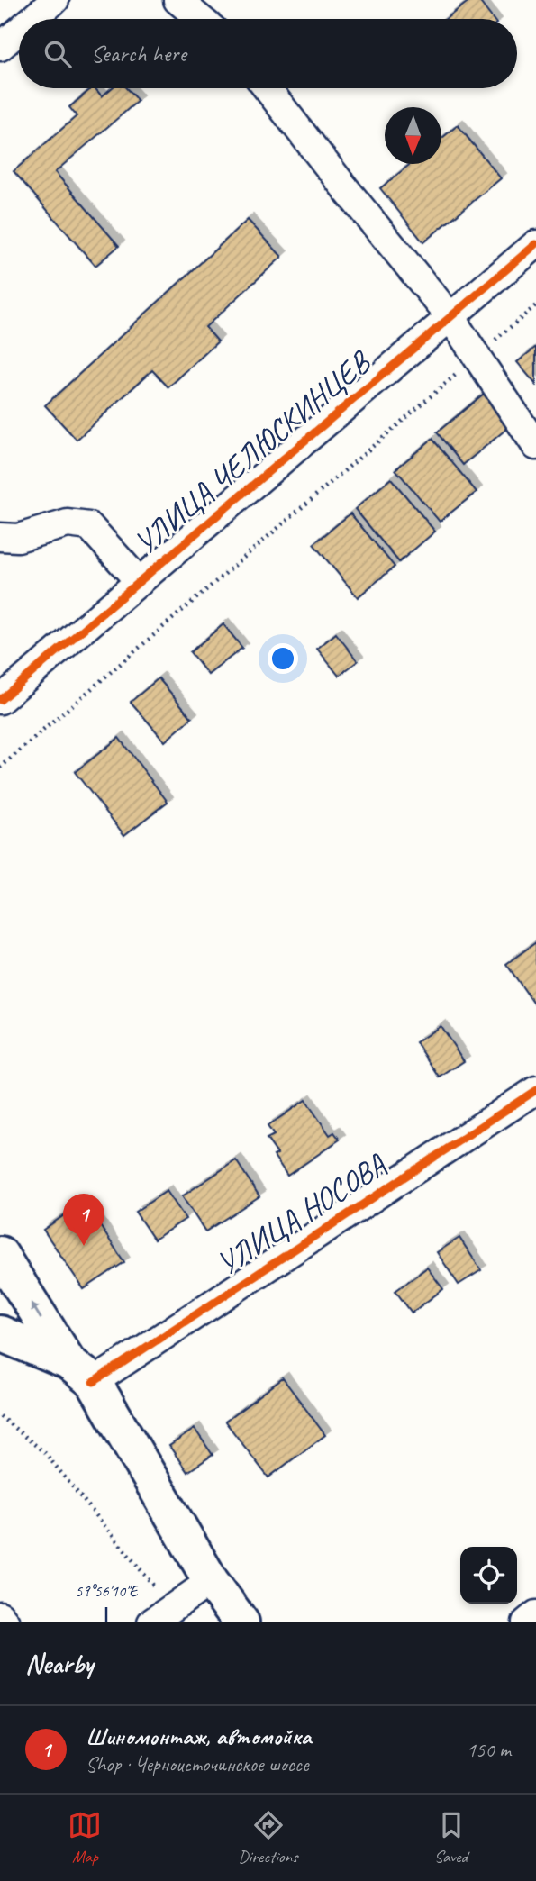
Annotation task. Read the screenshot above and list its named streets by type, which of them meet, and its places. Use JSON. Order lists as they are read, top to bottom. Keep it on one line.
{"streets":{"street":["УЛИЦА ЧЕЛЮСКИНЦЕВ","УЛИЦА НОСОВА"]},"north":"bottom","page":{"search":"Search here","pins":"1","heading":"Nearby","list":[{"mark":"1","name":"Шиномонтаж, автомойка","note":"Shop · Черноисточинское шоссе","value":"150 m"}],"nav":["Map","Directions","Saved"]},"coordinates":["59°56'10\"E"]}
